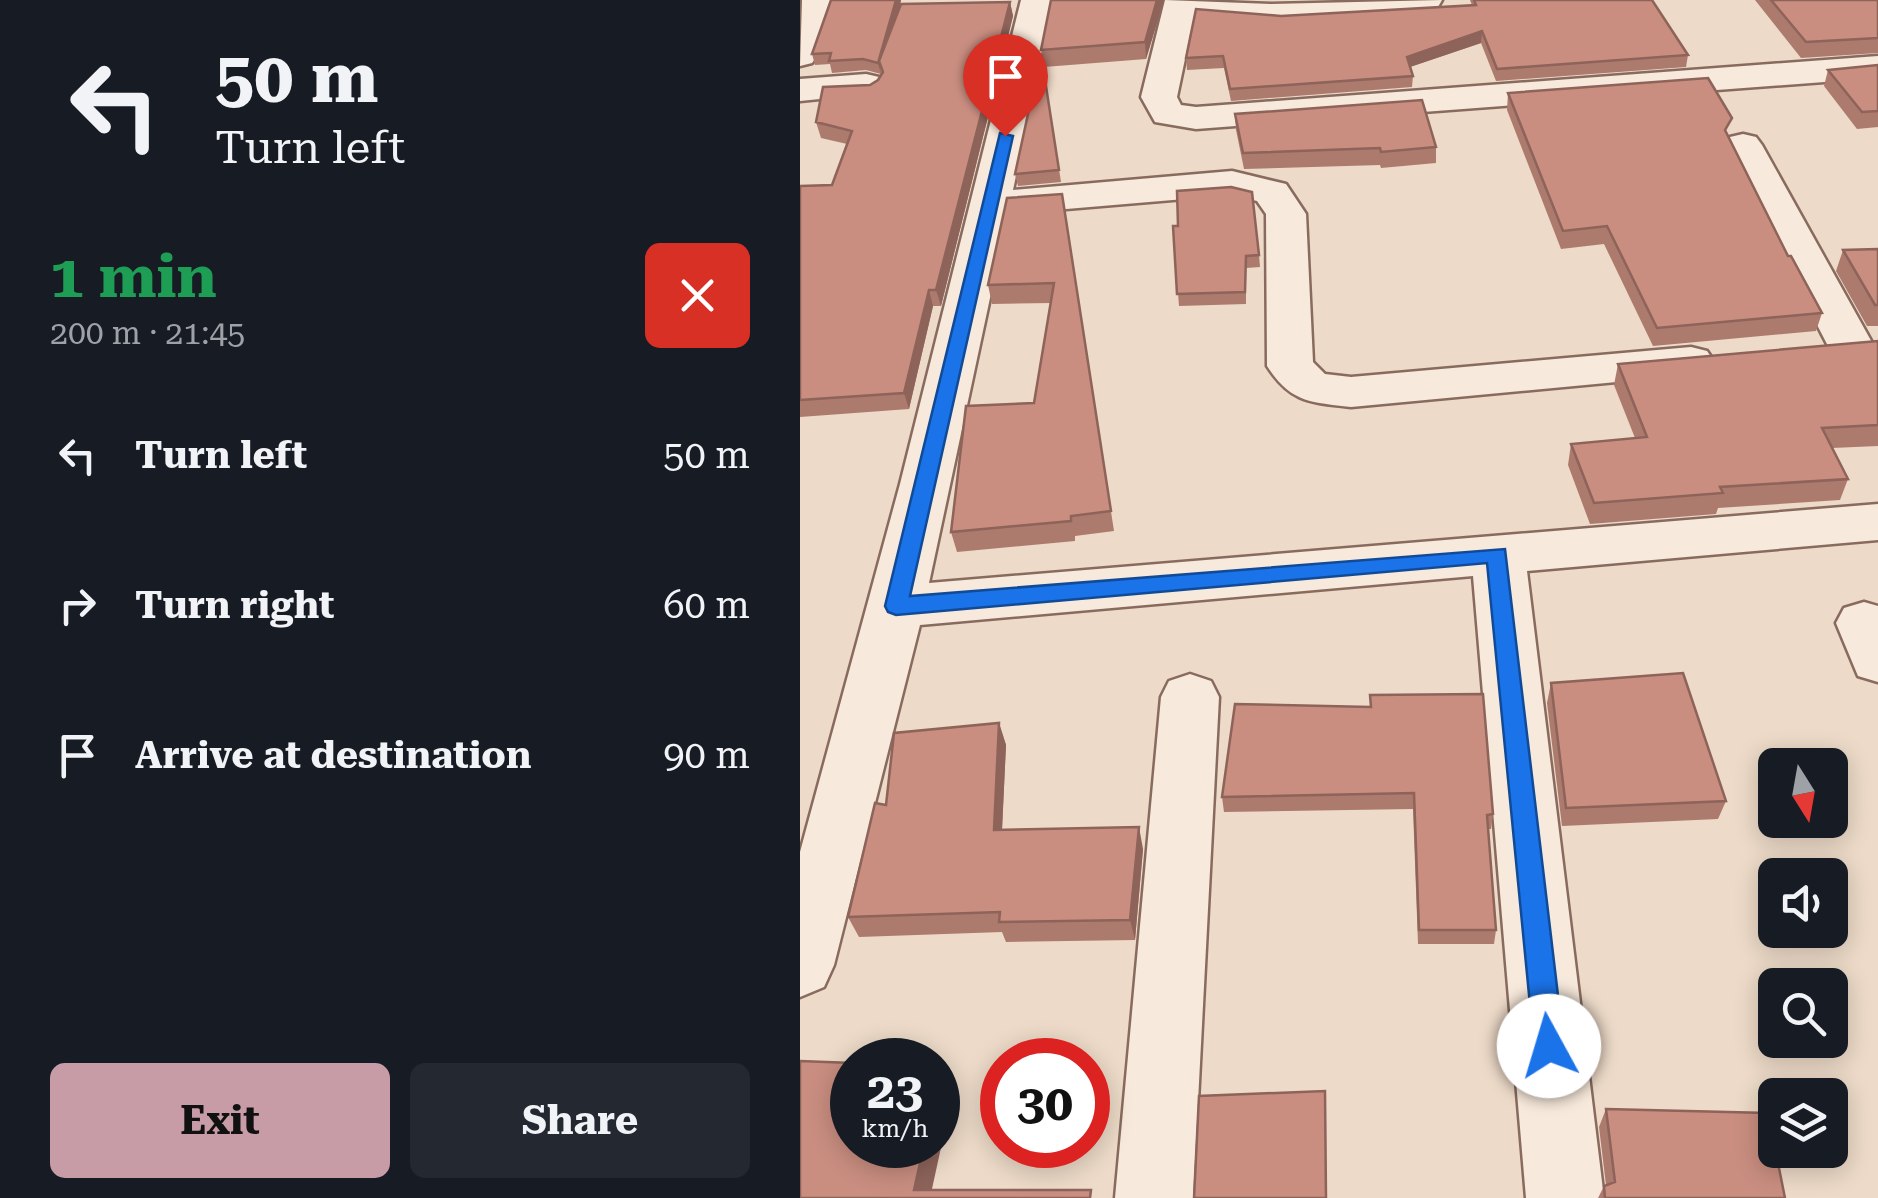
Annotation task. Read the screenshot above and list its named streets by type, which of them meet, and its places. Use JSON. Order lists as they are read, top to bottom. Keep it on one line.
{"north":"bottom","page":{"turn":["50 m","Turn left"],"heading":["1 min","200 m · 21:45"],"list":[{"name":"Turn left","value":"50 m"},{"name":"Turn right","value":"60 m"},{"name":"Arrive at destination","value":"90 m"}],"speed":"23 km/h","limit":"30","buttons":["Exit","Share"]}}
